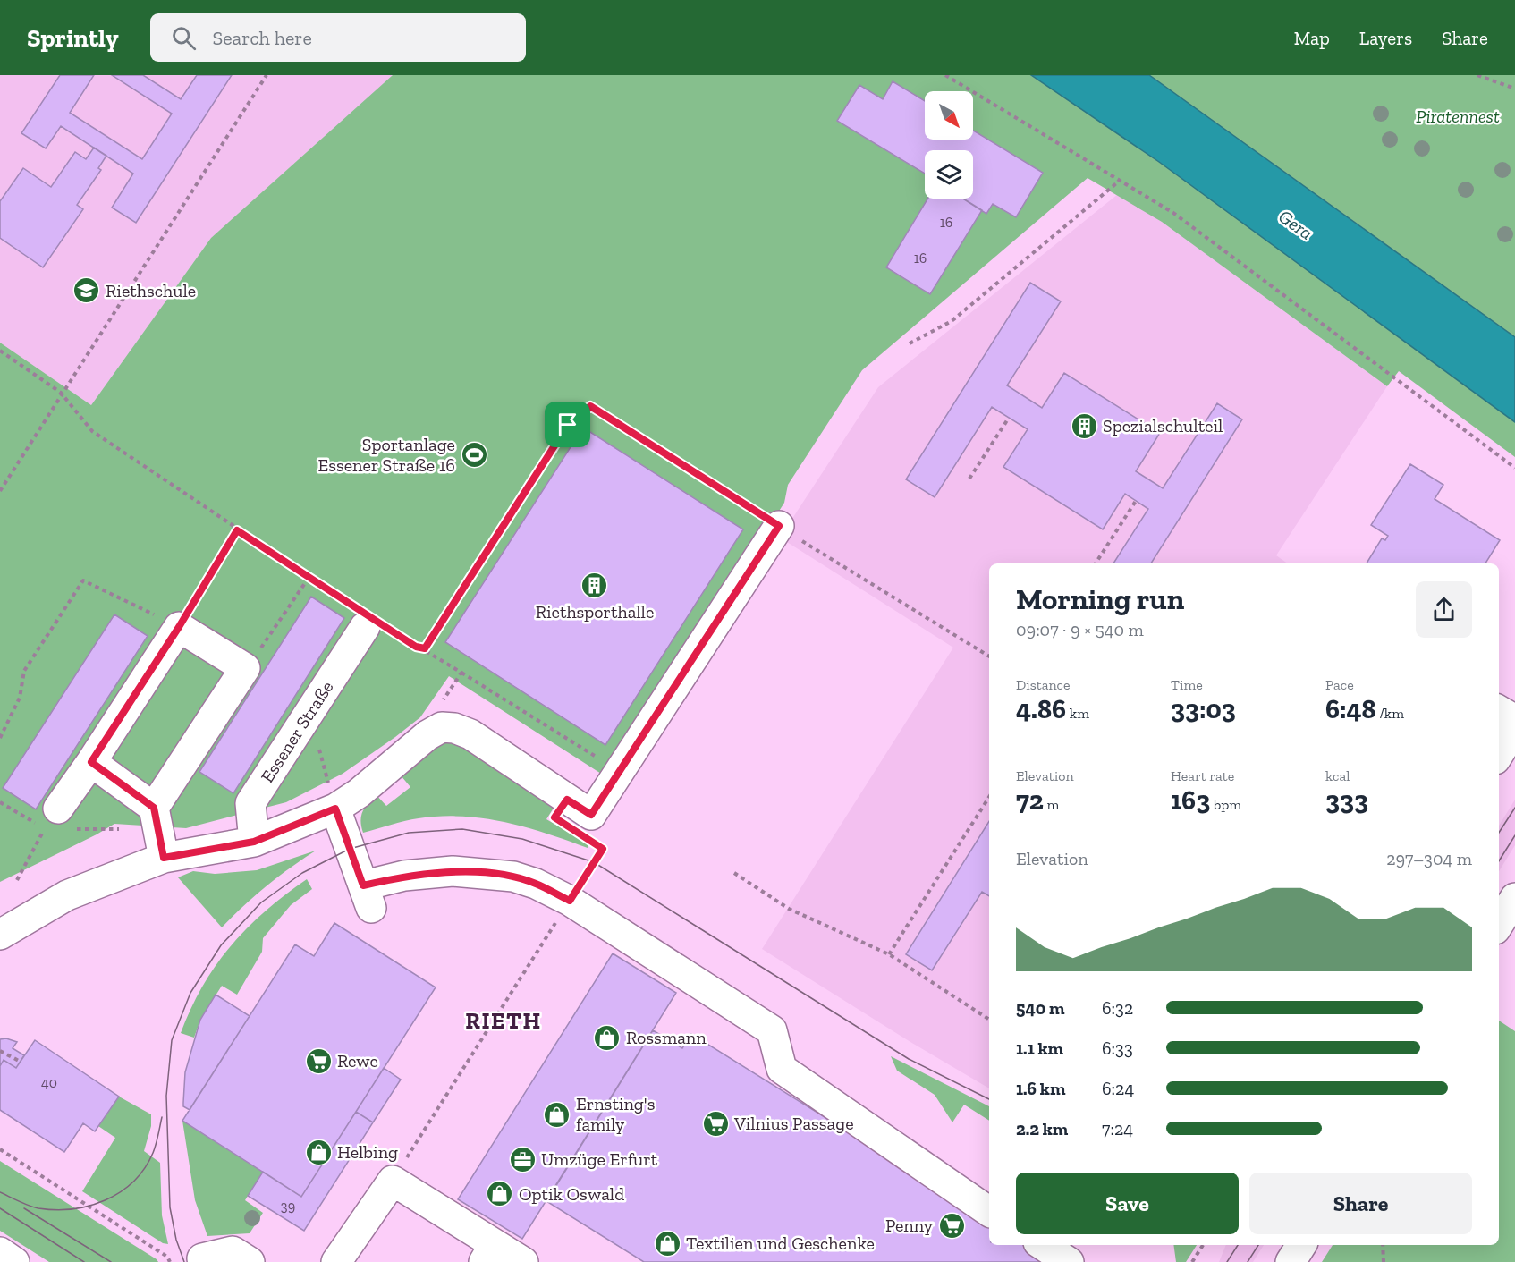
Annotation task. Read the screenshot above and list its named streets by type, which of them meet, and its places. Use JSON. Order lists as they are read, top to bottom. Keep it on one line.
{"streets":{"street":["Essener Straße"]},"districts":["RIETH"],"water":["Gera"],"parks":["Piratennest"],"places":{"school or university":["Riethschule"],"building":["Spezialschulteil","Riethsporthalle"],"sports":["Sportanlage Essener Straße 16"],"shop":["Rossmann","Ernsting's family","Helbing","Optik Oswald","Textilien und Geschenke"],"supermarket":["Rewe","Vilnius Passage","Penny"],"office":["Umzüge Erfurt"]},"house_numbers":["16","16","40","39"],"north":"bottom right","page":{"header":"Sprintly","search":"Search here","nav":["Map","Layers","Share"],"heading":["Morning run","09:07 · 9 × 540 m"],"stats":[["Distance","4.86 km"],["Time","33:03"],["Pace","6:48 /km"],["Elevation","72 m"],["Heart rate","163 bpm"],["kcal","333"]],"chart":["Elevation","297–304 m"],"list":[{"name":"540 m","note":"6:32"},{"name":"1.1 km","note":"6:33"},{"name":"1.6 km","note":"6:24"},{"name":"2.2 km","note":"7:24"}],"buttons":["Save","Share"]}}
